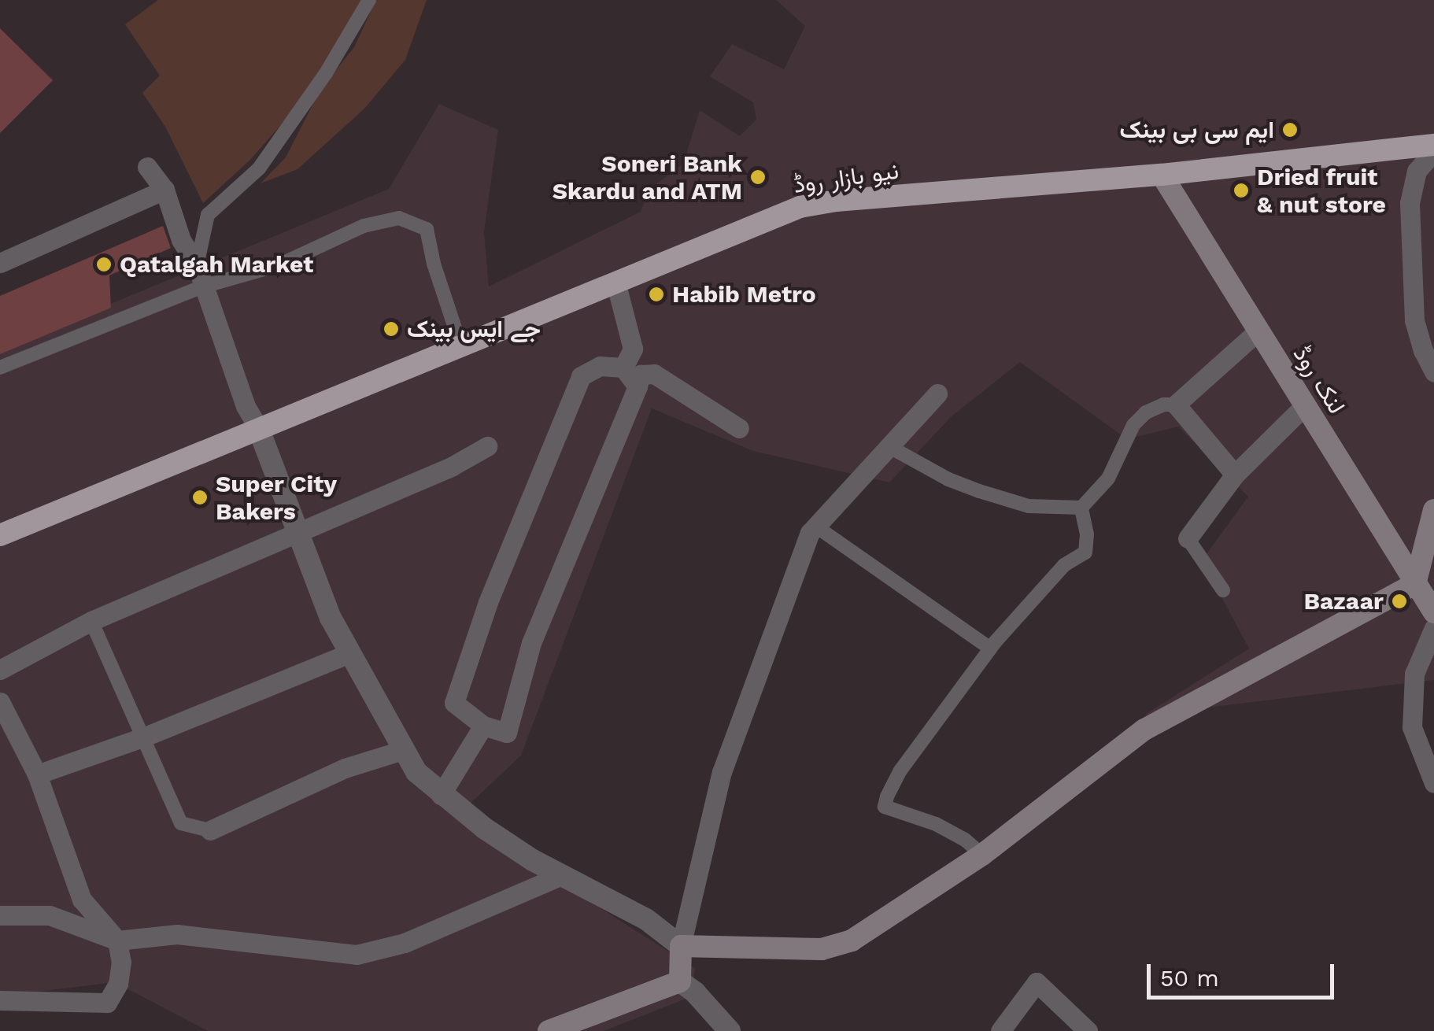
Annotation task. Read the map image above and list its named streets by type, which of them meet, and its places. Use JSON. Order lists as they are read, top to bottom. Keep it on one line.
{"streets":{"highway":["نیو بازار روڈ"],"main road":["لنک روڈ"]},"crossings":[["نیو بازار روڈ","لنک روڈ"]],"places":["ایم سی بی بینک","Soneri Bank Skardu and ATM","Dried fruit & nut store","Qatalgah Market","Habib Metro","جے ایس بینک","Super City Bakers","Bazaar"],"scale_bar":"50 m"}
